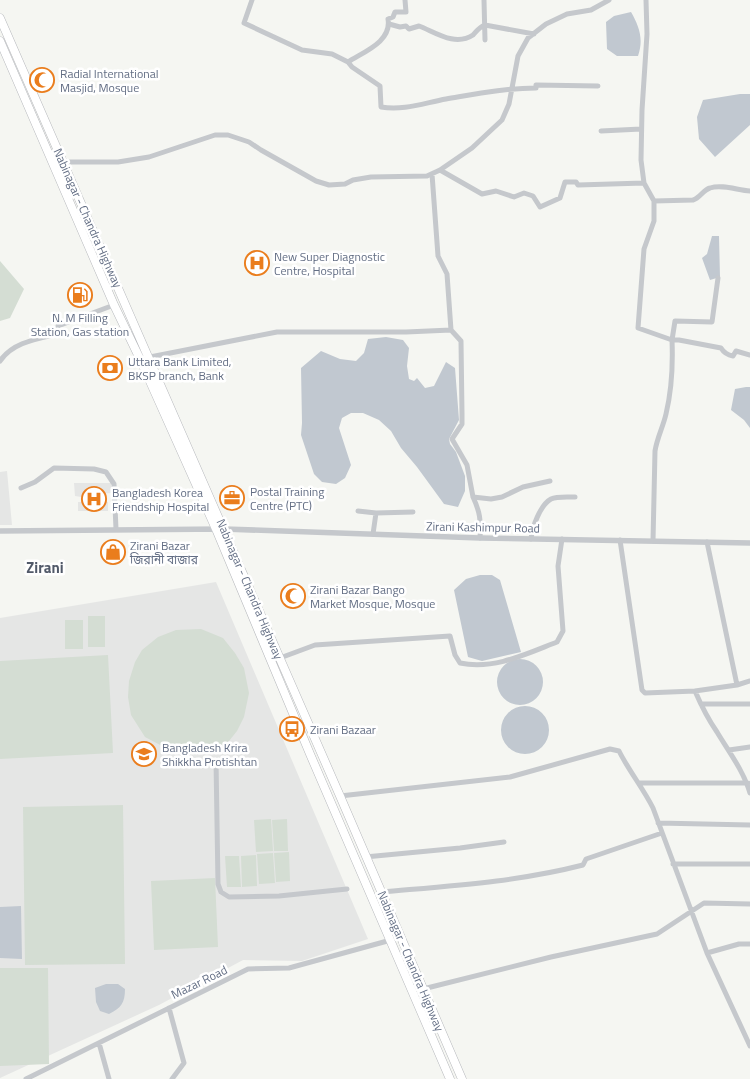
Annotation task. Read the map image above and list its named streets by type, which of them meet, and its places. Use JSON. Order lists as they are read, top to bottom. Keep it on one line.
{"streets":{"highway":["Nabinagar - Chandra Highway"],"street":["Zirani Kashimpur Road","Mazar Road"]},"crossings":[["Nabinagar - Chandra Highway","Zirani Kashimpur Road"],["Nabinagar - Chandra Highway","Mazar Road"]],"districts":["Zirani"],"places":{"mosque":["Radial International Masjid, Mosque","Zirani Bazar Bango Market Mosque, Mosque"],"hospital":["New Super Diagnostic Centre, Hospital","Bangladesh Korea Friendship Hospital"],"fuel station":["N. M Filling Station, Gas station"],"bank":["Uttara Bank Limited, BKSP branch, Bank"],"office":["Postal Training Centre (PTC)"],"shop":["Zirani Bazar জিরানী বাজার"],"bus stop":["Zirani Bazaar"],"school or university":["Bangladesh Krira Shikkha Protishtan"]}}
